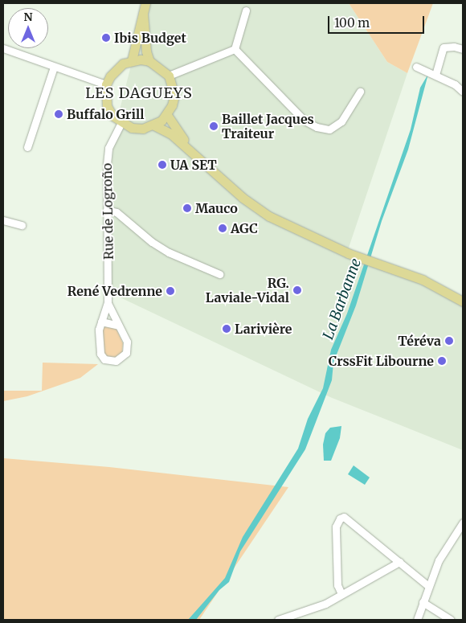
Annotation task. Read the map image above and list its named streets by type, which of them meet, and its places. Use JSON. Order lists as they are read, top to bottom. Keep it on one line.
{"streets":{"street":["Rue de Logroño"]},"districts":["LES DAGUEYS"],"water":["La Barbanne"],"places":["Ibis Budget","Buffalo Grill","Baillet Jacques Traiteur","UA SET","Mauco","AGC","RG. Laviale-Vidal","René Vedrenne","Larivière","Téréva","CrssFit Libourne"],"scale_bar":"100 m","north":"top"}
